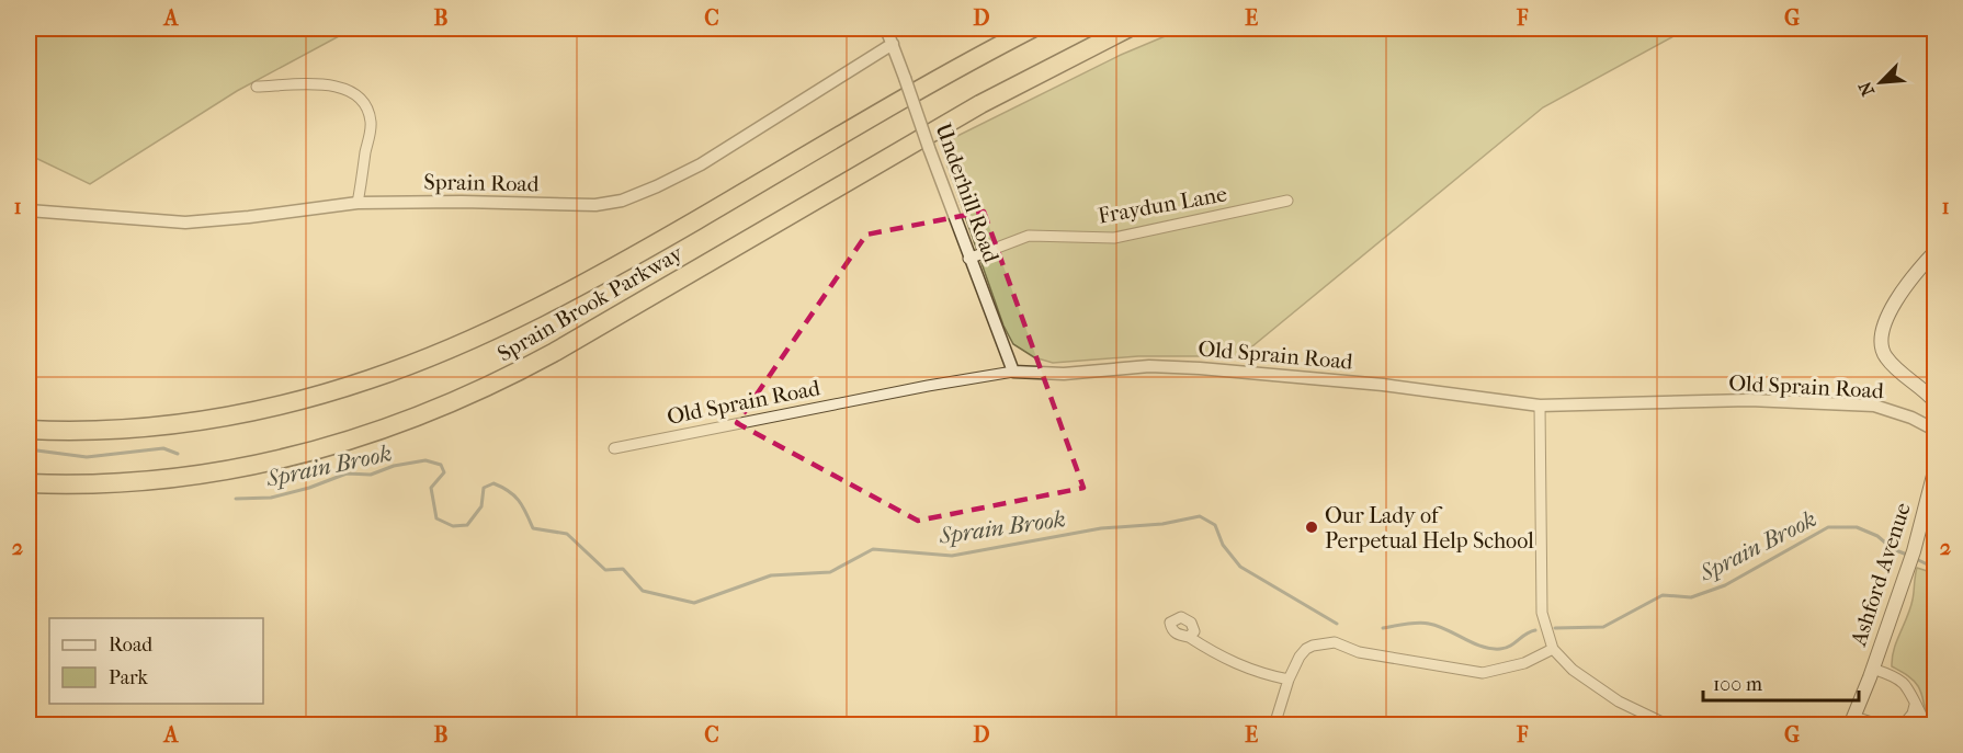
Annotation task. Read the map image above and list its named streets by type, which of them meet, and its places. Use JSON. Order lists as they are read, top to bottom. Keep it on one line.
{"streets":{"highway":["Sprain Brook Parkway"],"main road":["Ashford Avenue"],"street":["Sprain Road","Underhill Road","Fraydun Lane","Old Sprain Road"]},"crossings":[["Sprain Road","Underhill Road"],["Underhill Road","Fraydun Lane"],["Underhill Road","Old Sprain Road"]],"water":["Sprain Brook"],"places":["Our Lady of Perpetual Help School"],"legend":["Road","Park"],"scale_bar":"100 m","north":"bottom left","grid":{"columns":["A","B","C","D","E","F","G"],"rows":["1","2"]}}
